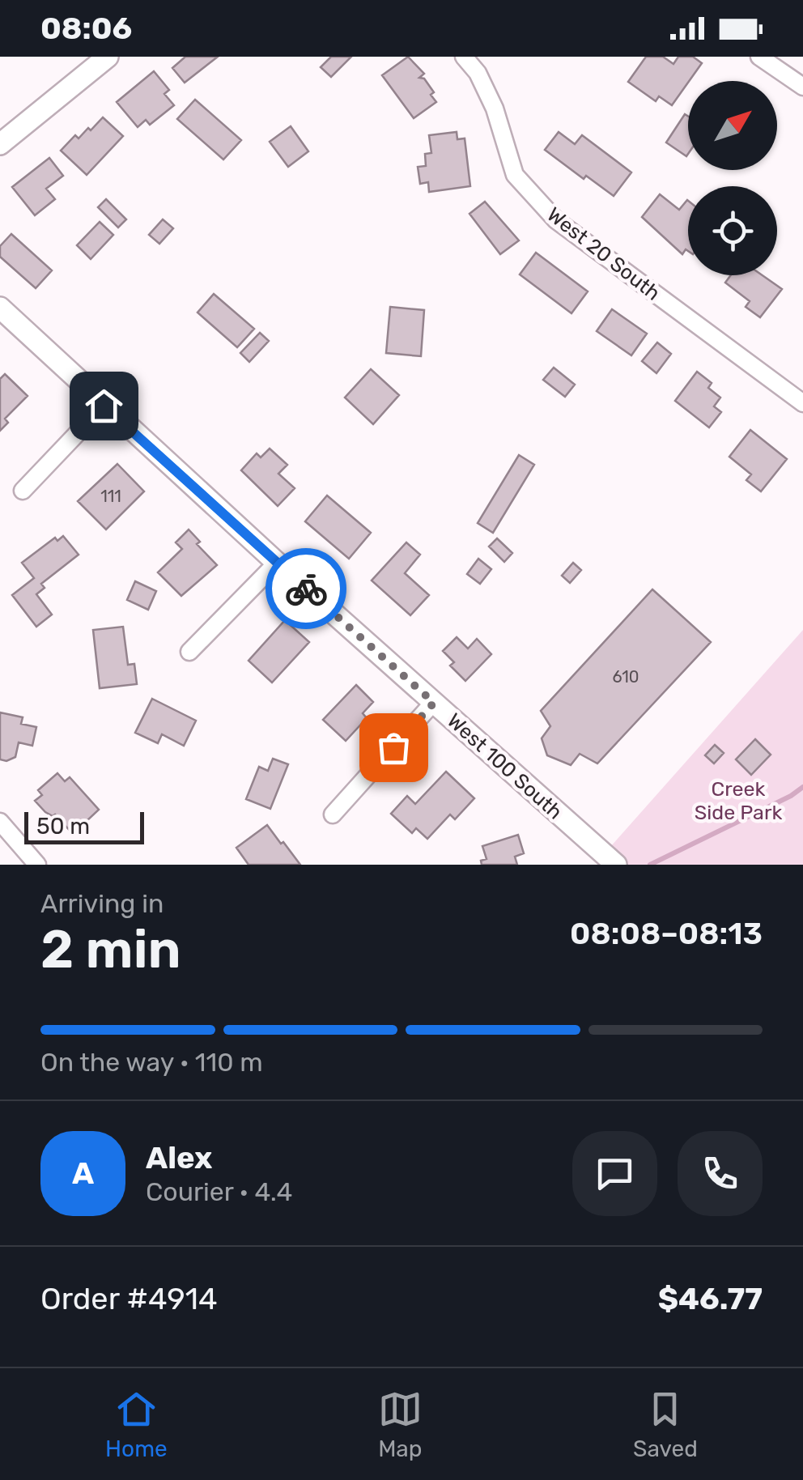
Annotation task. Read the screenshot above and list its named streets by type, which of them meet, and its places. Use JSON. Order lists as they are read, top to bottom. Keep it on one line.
{"streets":{"street":["West 20 South","West 100 South"]},"parks":["Creek Side Park"],"house_numbers":["111","610"],"scale_bar":"50 m","north":"top right","page":{"status":"08:06","scale":"50 m","heading":["2 min","Arriving in","08:08–08:13"],"panel":["Alex","Courier · 4.4","Order #4914","$46.77"],"bar":"On the way · 110 m","round":"A","tabs":["Home","Map","Saved"]}}
